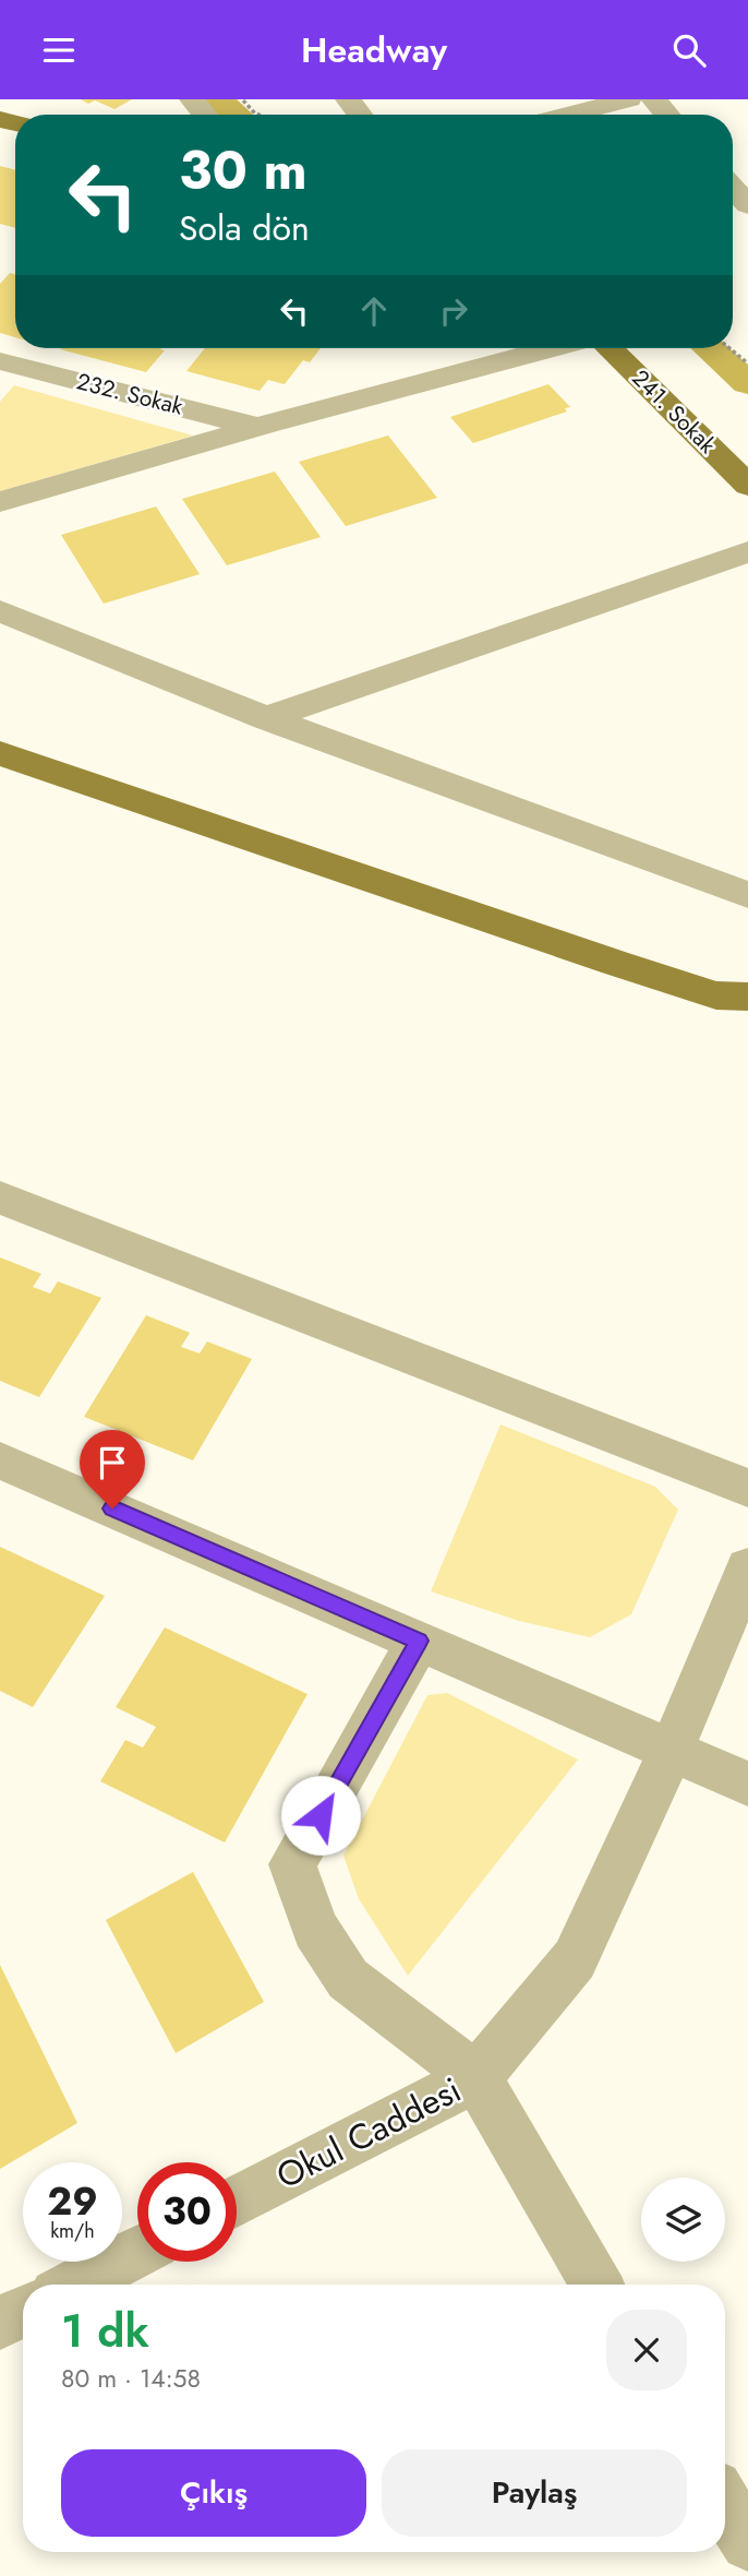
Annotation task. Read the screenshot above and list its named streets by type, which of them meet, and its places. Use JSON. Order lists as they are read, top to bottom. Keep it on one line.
{"streets":{"main road":["241. Sokak"],"street":["232. Sokak","Okul Caddesi"]},"page":{"header":"Headway","turn":["30 m","Sola dön"],"speed":"29 km/h","limit":"30","heading":["1 dk","80 m · 14:58"],"buttons":["Çıkış","Paylaş"]}}
